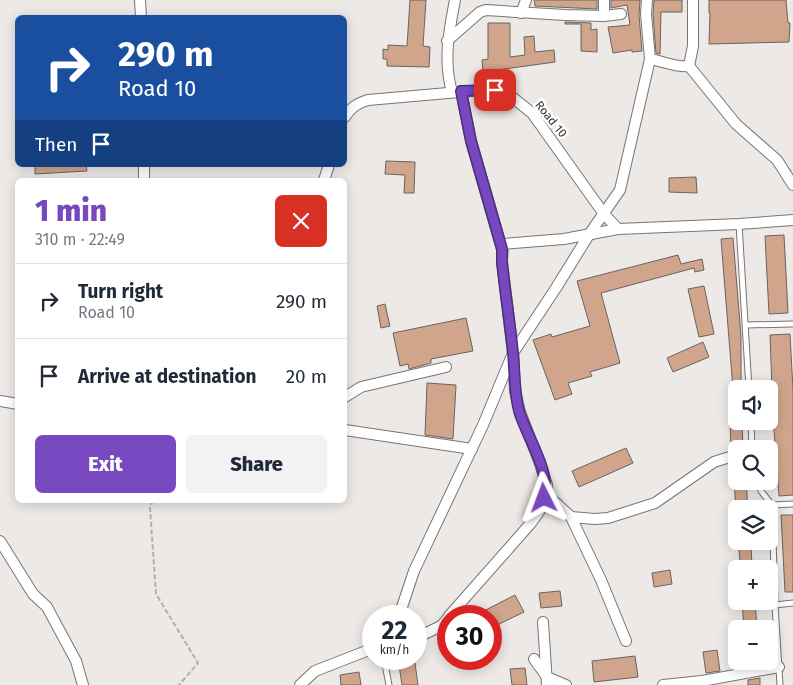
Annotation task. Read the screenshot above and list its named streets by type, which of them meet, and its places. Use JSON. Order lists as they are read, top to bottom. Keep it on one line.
{"streets":{"street":["Road 10"]},"page":{"turn":["290 m","Road 10"],"then":"Then","heading":["1 min","310 m · 22:49"],"list":[{"name":"Turn right","note":"Road 10","value":"290 m"},{"name":"Arrive at destination","value":"20 m"}],"map_buttons":["+","−"],"buttons":["Exit","Share"],"speed":"22 km/h","limit":"30"}}
